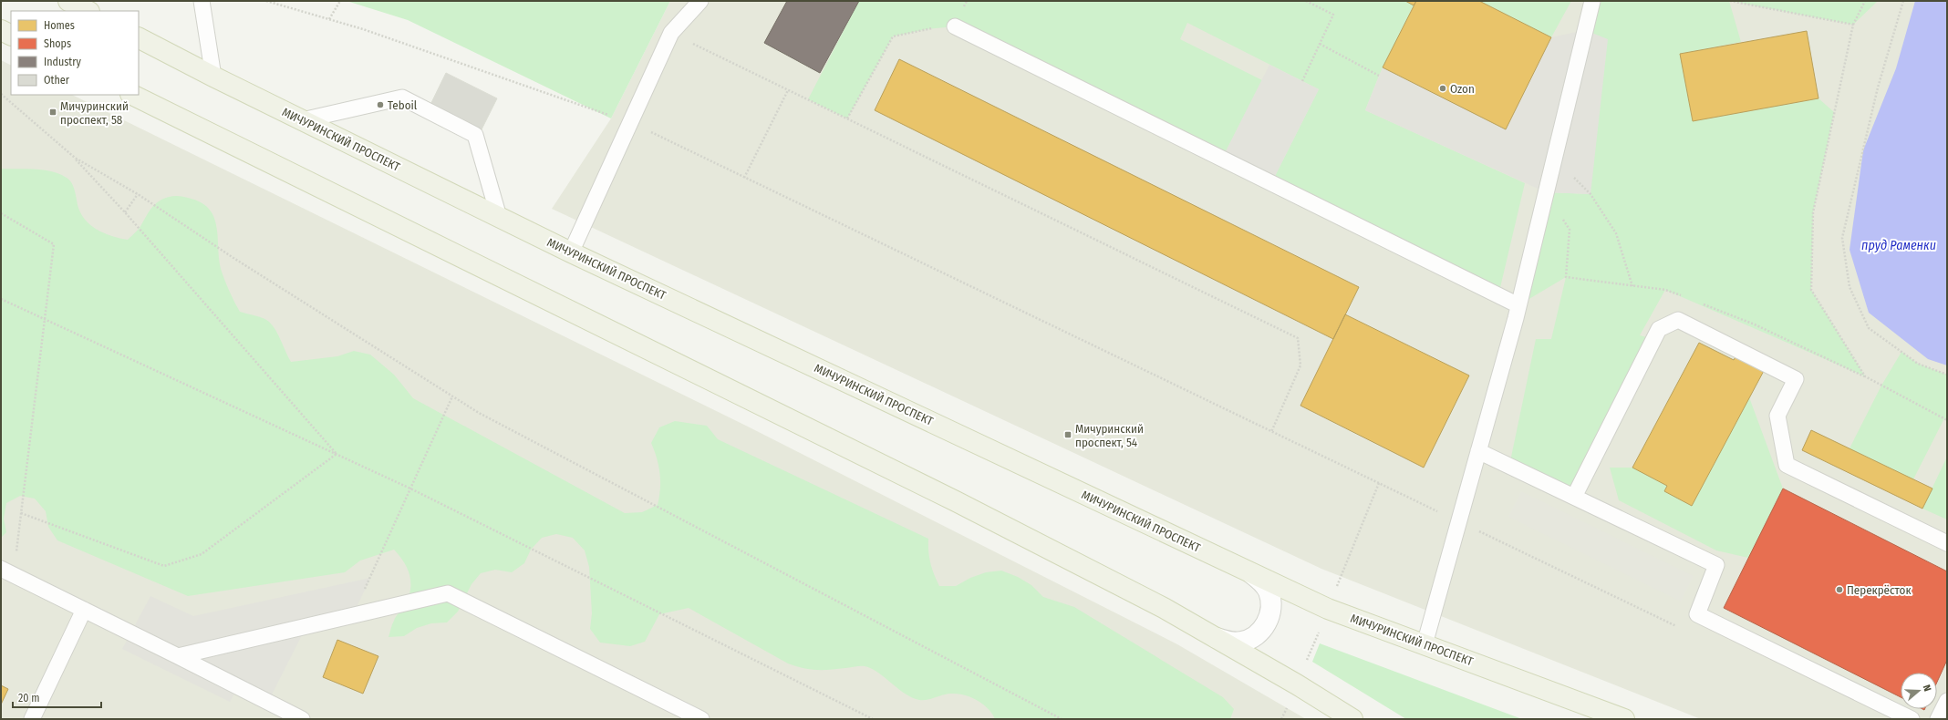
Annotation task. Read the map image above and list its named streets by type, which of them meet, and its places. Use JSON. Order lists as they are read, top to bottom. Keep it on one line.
{"streets":{"main road":["МИЧУРИНСКИЙ ПРОСПЕКТ"]},"water":["пруд Раменки"],"places":{"other":["Ozon","Teboil","Перекрёсток"],"transit":["Мичуринский проспект, 58","Мичуринский проспект, 54"]},"legend":["Homes","Shops","Industry","Other"],"scale_bar":"20 m","north":"right"}
